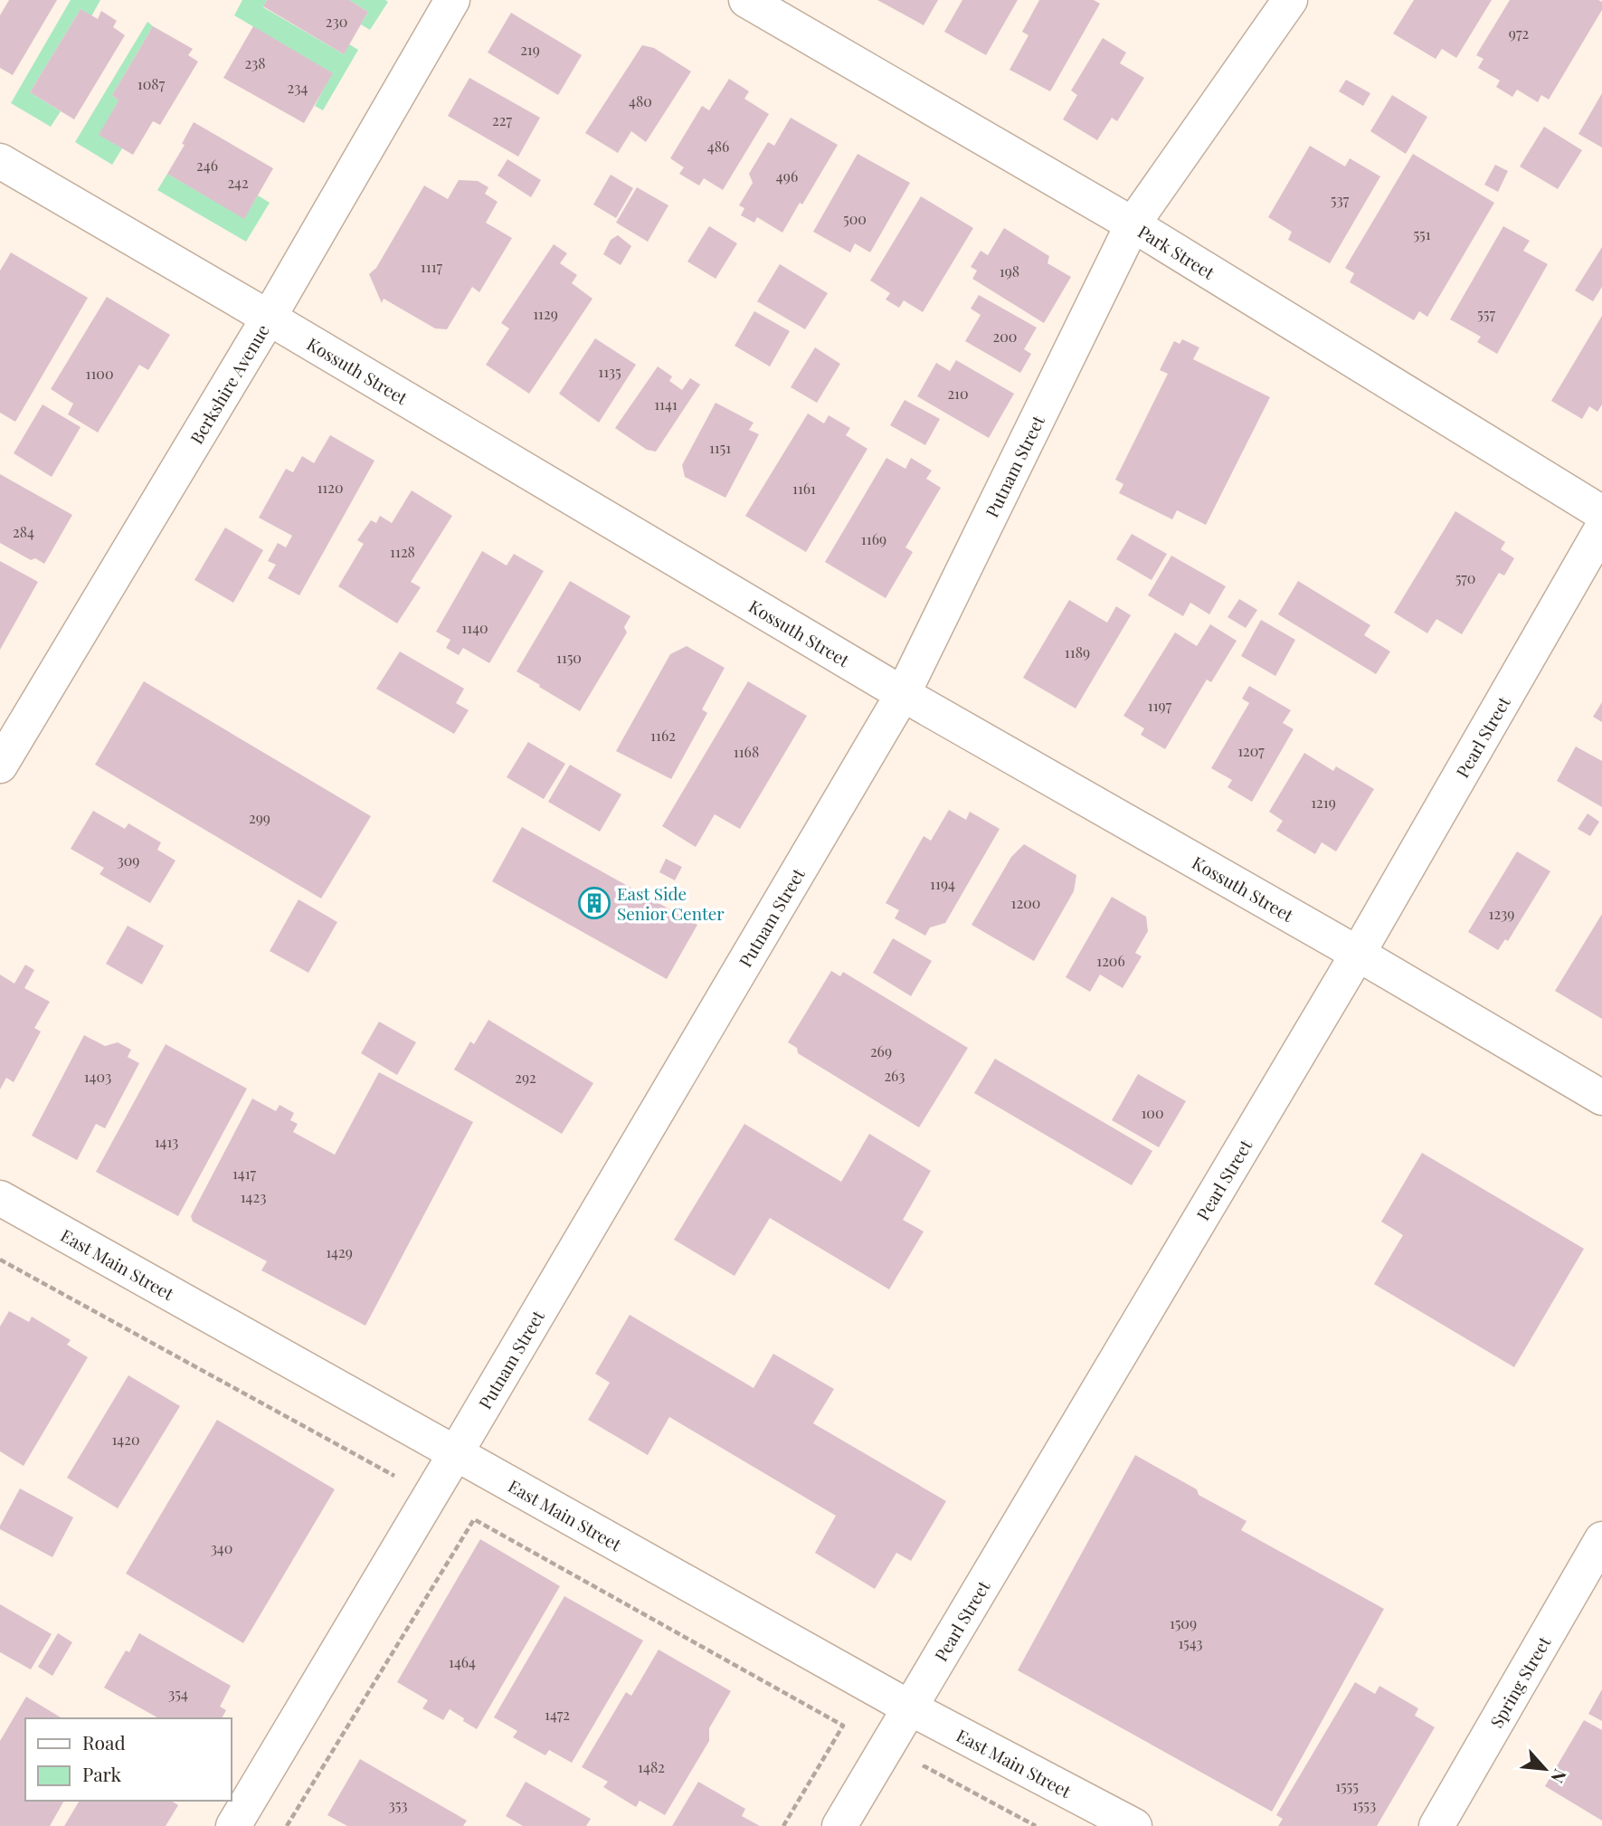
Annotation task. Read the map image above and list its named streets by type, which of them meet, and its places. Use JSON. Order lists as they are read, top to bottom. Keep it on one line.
{"streets":{"street":["Park Street","Kossuth Street","Berkshire Avenue","Putnam Street","Pearl Street","East Main Street","Spring Street"]},"crossings":[["Park Street","Putnam Street"],["Kossuth Street","Berkshire Avenue"],["Kossuth Street","Putnam Street"],["Kossuth Street","Pearl Street"],["Putnam Street","East Main Street"],["Pearl Street","East Main Street"]],"places":{"building":["East Side Senior Center"]},"house_numbers":["230","972","219","238","1087","234","480","227","486","246","496","242","537","500","551","1117","198","1129","557","200","1135","1100","210","1141","1151","1120","1161","284","1169","1128","570","1140","1189","1150","1197","1162","1207","1168","1219","299","309","1194","1200","1239","1206","269","263","1403","292","100","1413","1417","1423","1429","1420","340","1509","1543","1464","354","1472","1482","1555","353","1553"],"legend":["Road","Park"],"north":"bottom right"}
